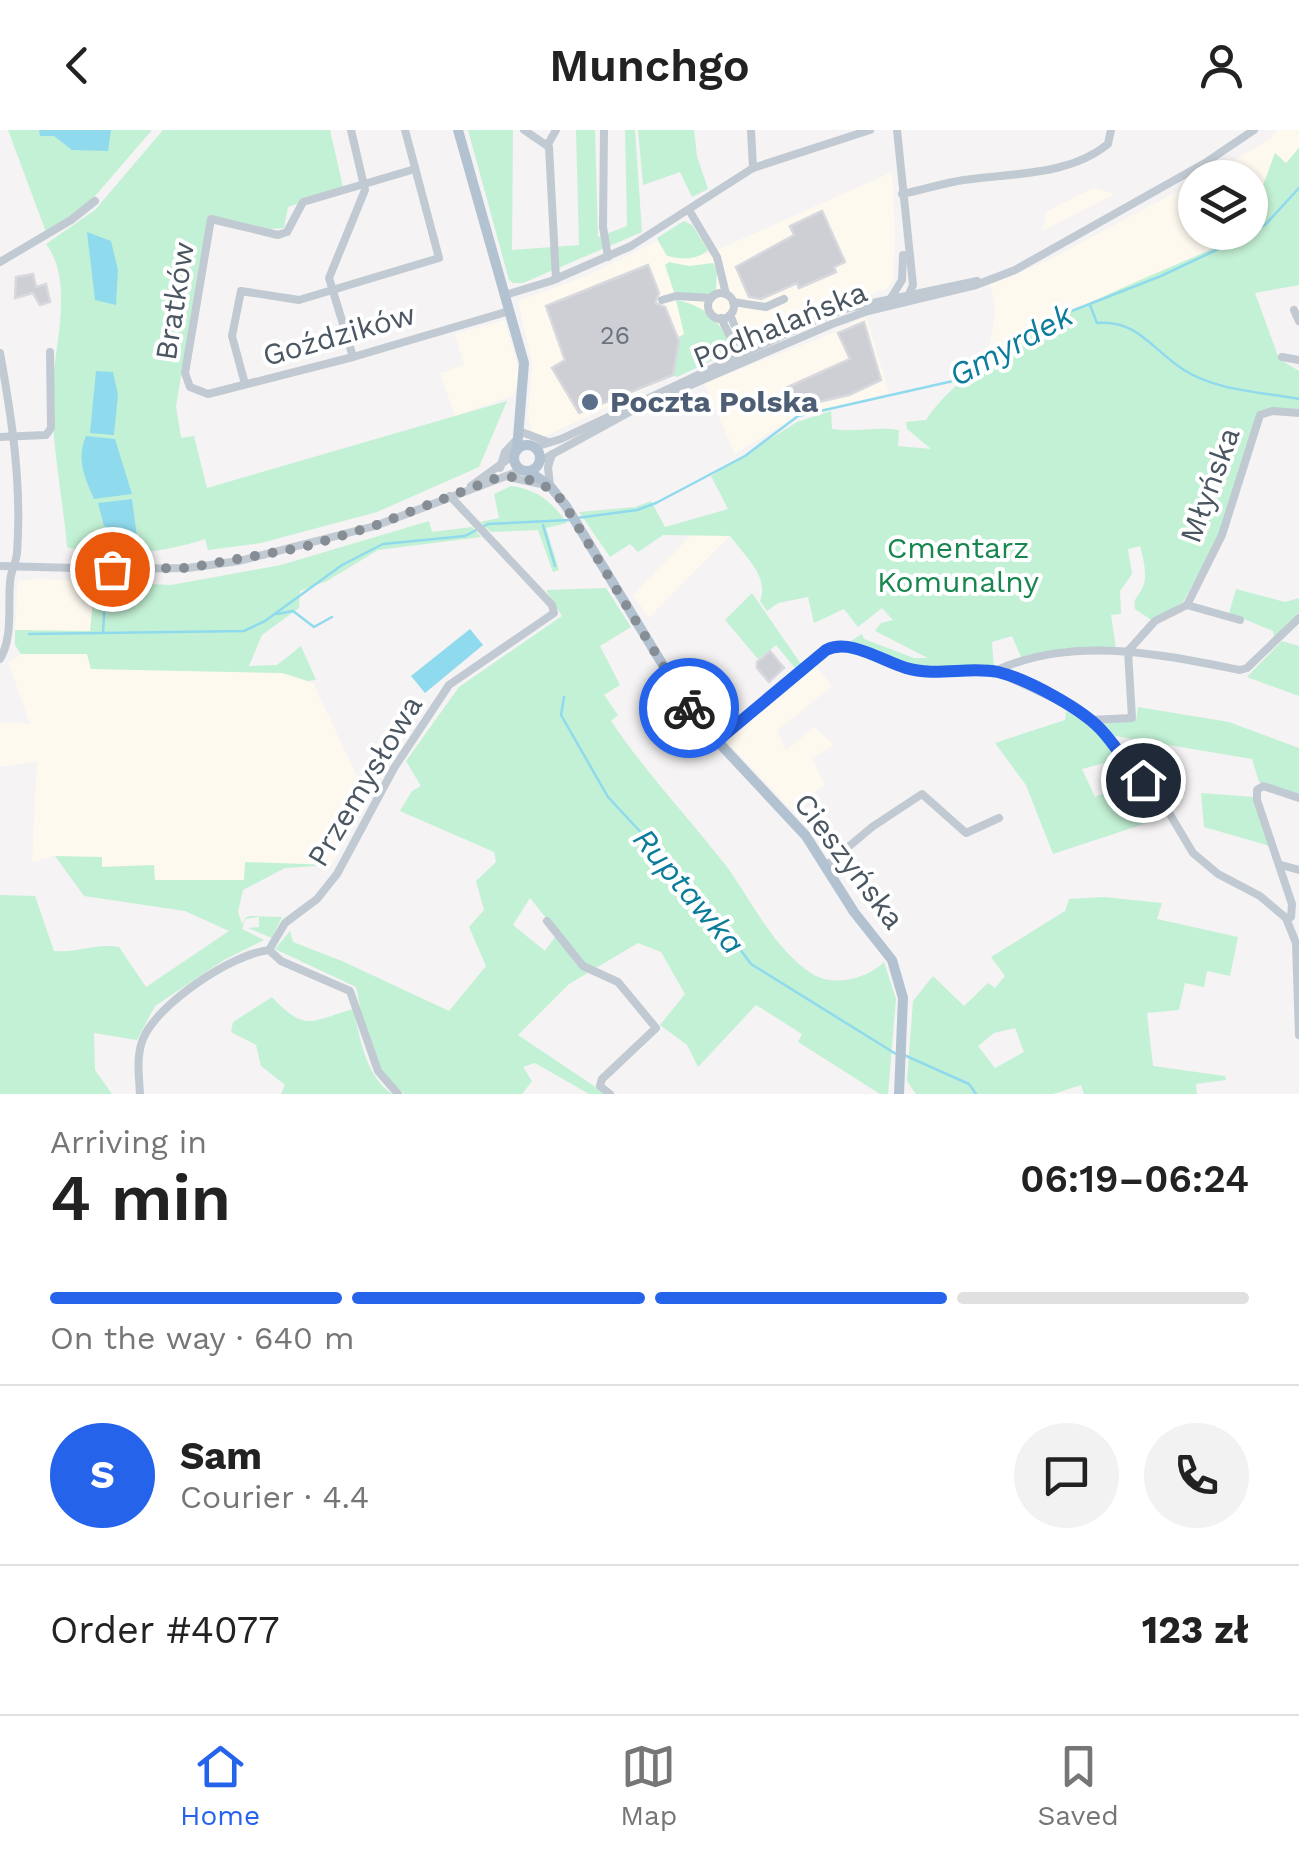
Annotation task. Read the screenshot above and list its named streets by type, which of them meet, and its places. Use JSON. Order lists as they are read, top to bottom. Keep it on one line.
{"streets":{"main road":["Cieszyńska"],"street":["Bratków","Podhalańska","Goździków","Młyńska","Przemysłowa"]},"crossings":[["Bratków","Goździków"],["Podhalańska","Cieszyńska"]],"water":["Gmyrdek","Ruptawka"],"parks":["Cmentarz Komunalny"],"places":["Poczta Polska"],"house_numbers":["26"],"page":{"header":"Munchgo","heading":["4 min","Arriving in","06:19–06:24"],"panel":["Sam","Courier · 4.4","Order #4077","123 zł"],"bar":"On the way · 640 m","round":"S","tabs":["Home","Map","Saved"]}}
